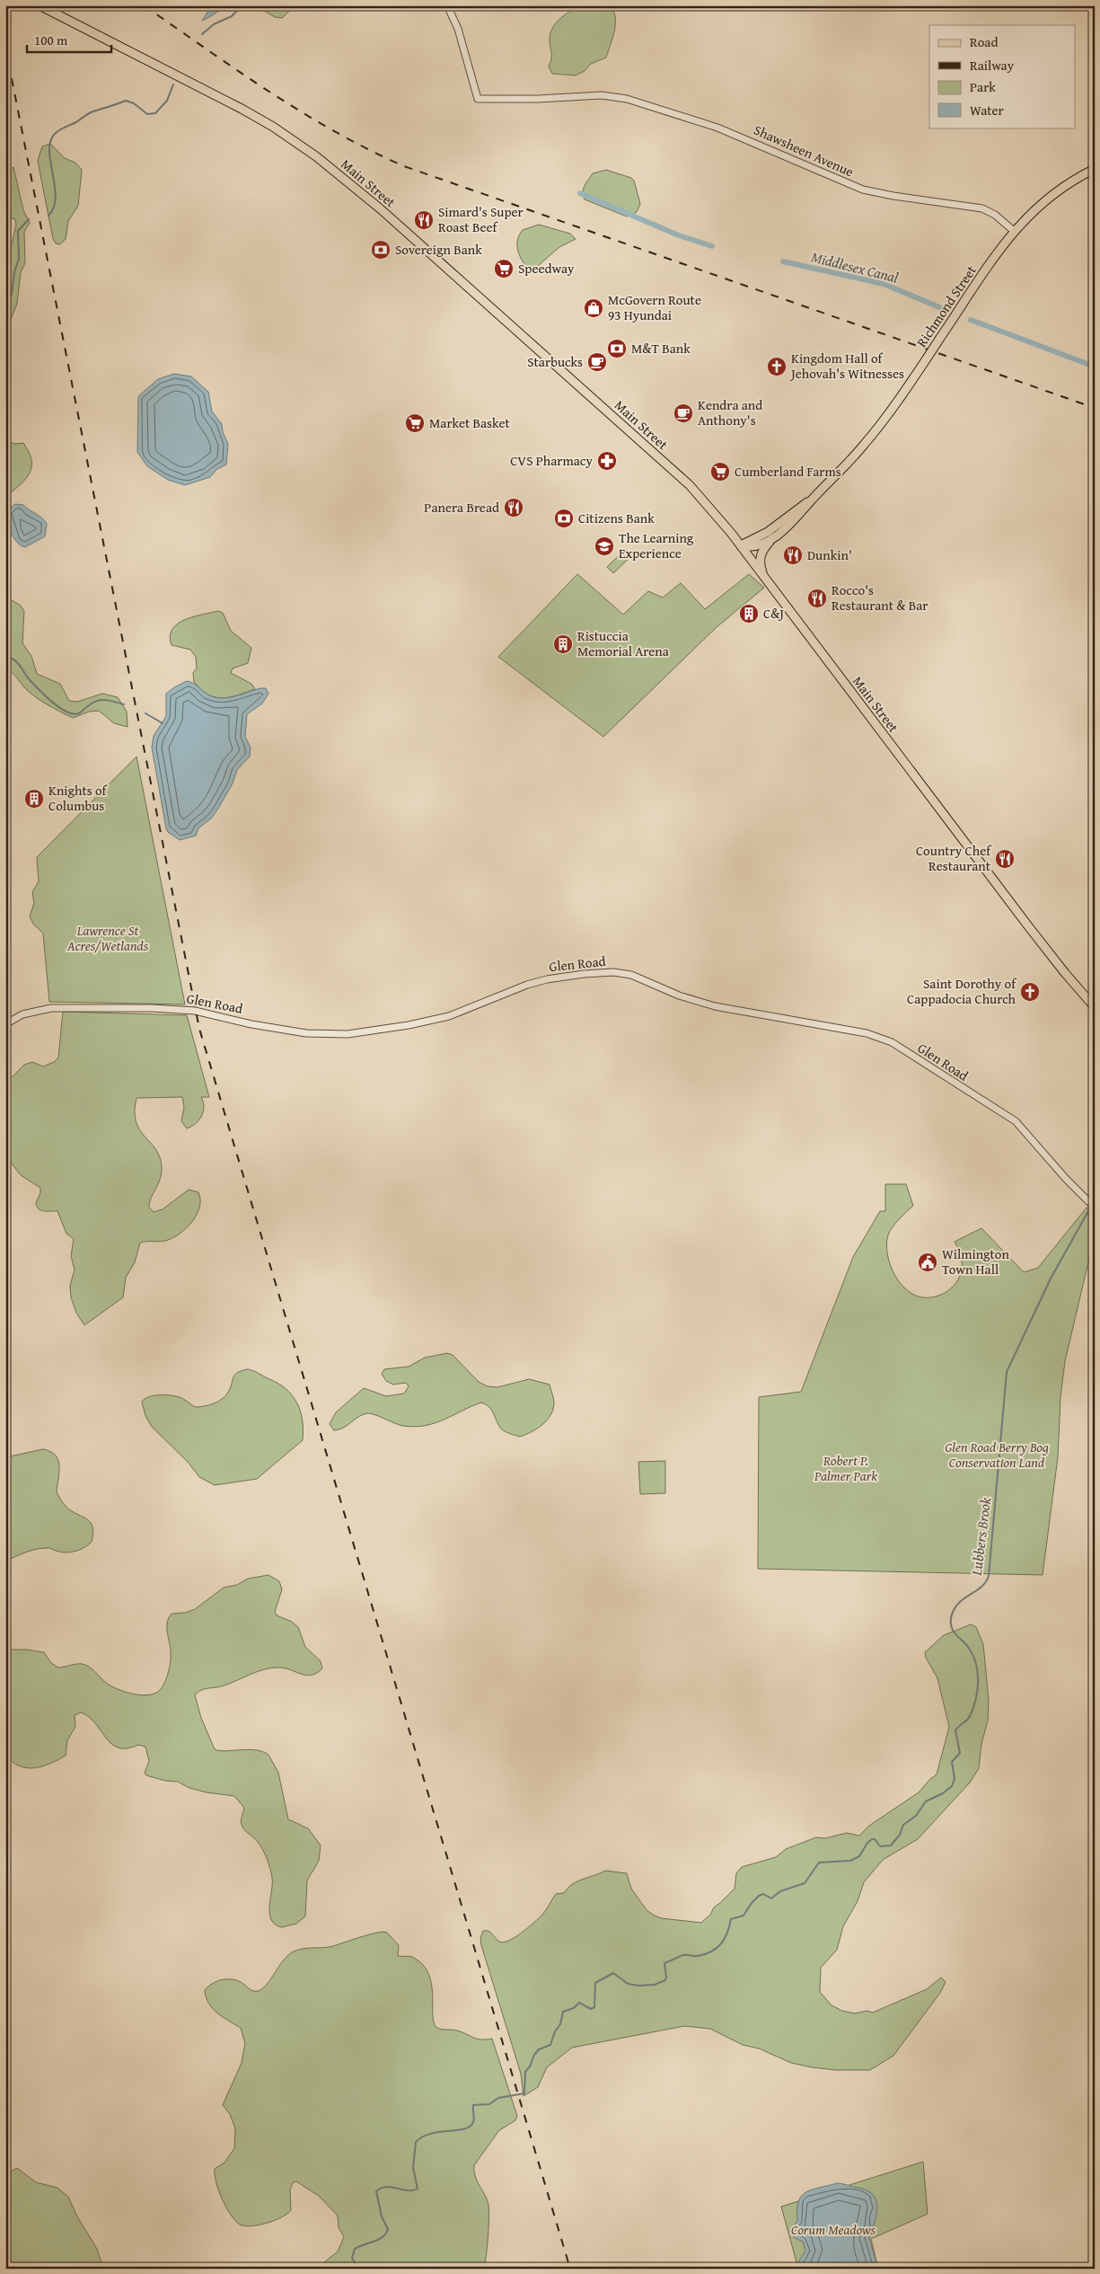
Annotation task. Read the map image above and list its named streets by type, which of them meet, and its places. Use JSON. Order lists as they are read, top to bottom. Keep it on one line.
{"streets":{"main road":["Main Street","Richmond Street"],"street":["Shawsheen Avenue","Glen Road"]},"crossings":[["Shawsheen Avenue","Richmond Street"],["Main Street","Richmond Street"]],"water":["Middlesex Canal","Lubbers Brook"],"parks":["Lawrence St Acres/Wetlands","Glen Road Berry Bog Conservation Land","Robert P. Palmer Park","Corum Meadows"],"places":{"restaurant":["Simard's Super Roast Beef","Panera Bread","Dunkin'","Rocco's Restaurant & Bar","Country Chef Restaurant"],"bank":["Sovereign Bank","M&T Bank","Citizens Bank"],"supermarket":["Speedway","Market Basket","Cumberland Farms"],"shop":["McGovern Route 93 Hyundai"],"cafe":["Starbucks","Kendra and Anthony's"],"church":["Kingdom Hall of Jehovah's Witnesses","Saint Dorothy of Cappadocia Church"],"pharmacy":["CVS Pharmacy"],"school or university":["The Learning Experience"],"building":["C&J","Ristuccia Memorial Arena","Knights of Columbus"],"public building":["Wilmington Town Hall"]},"legend":["Road","Railway","Park","Water"],"scale_bar":"100 m"}
